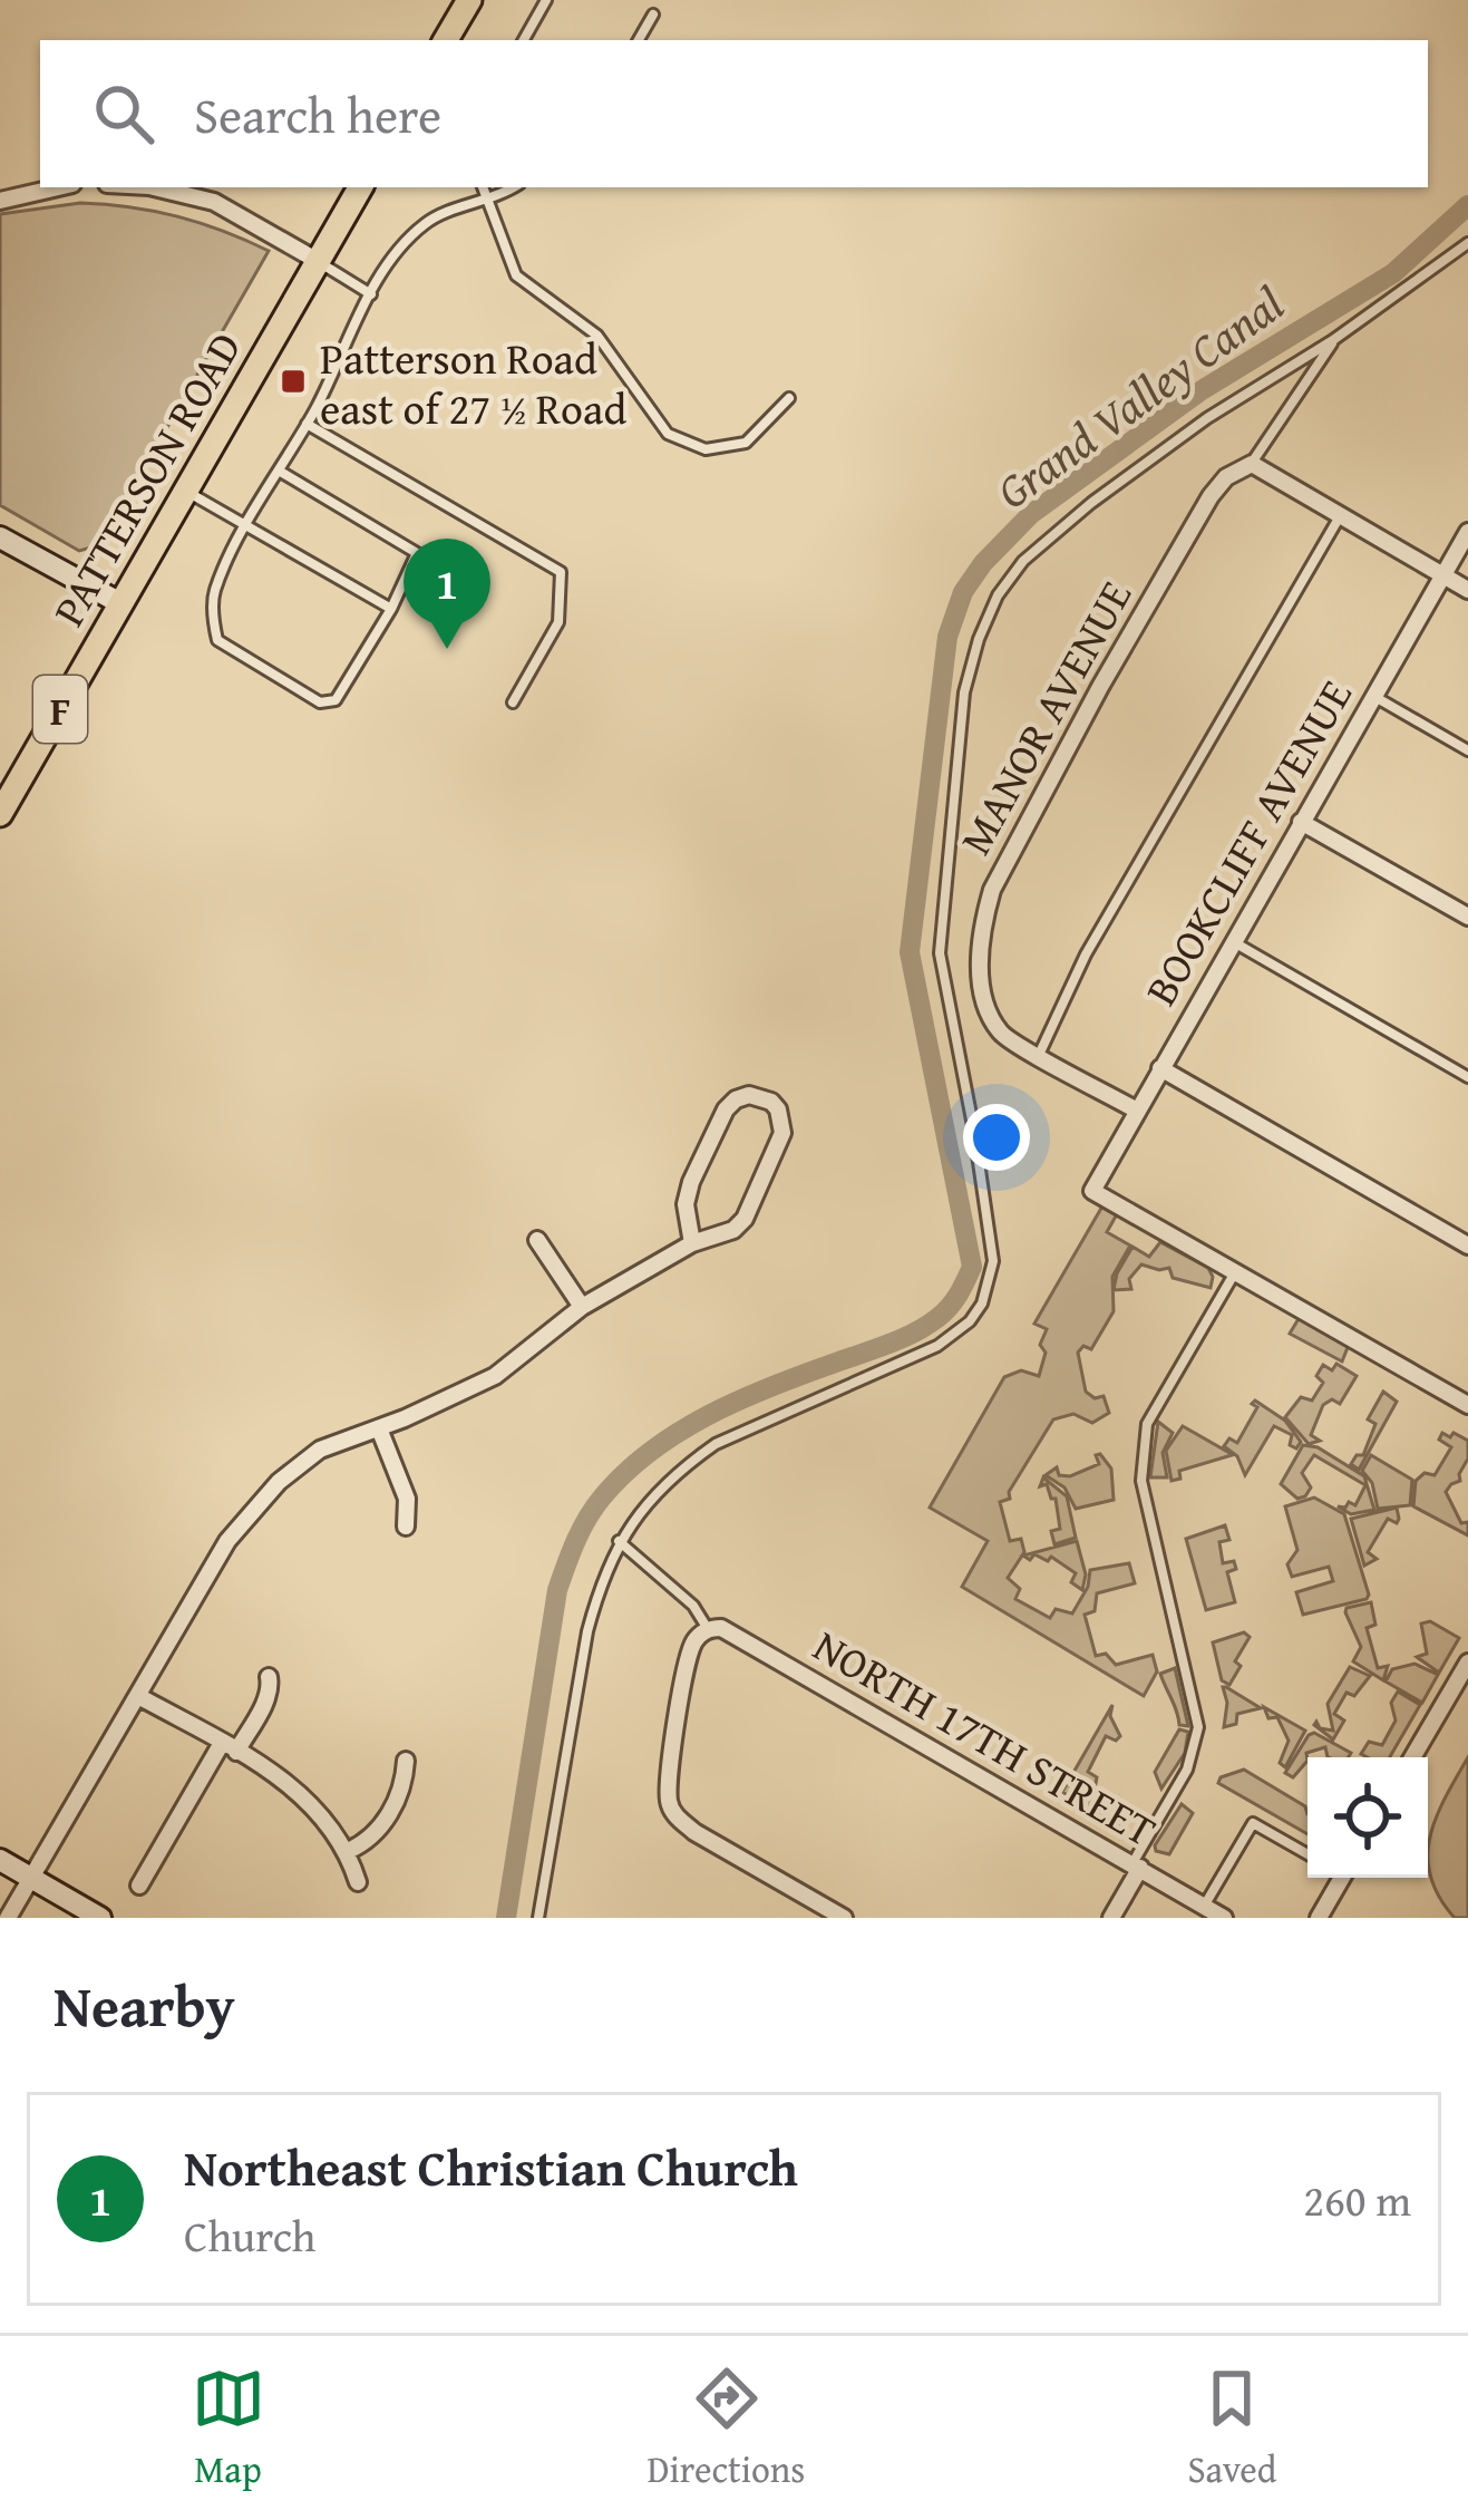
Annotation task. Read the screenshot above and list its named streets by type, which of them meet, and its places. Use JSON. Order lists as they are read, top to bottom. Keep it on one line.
{"streets":{"main road":["PATTERSON ROAD","F"],"street":["MANOR AVENUE","BOOKCLIFF AVENUE","NORTH 17TH STREET"]},"water":["Grand Valley Canal"],"places":{"transit":["Patterson Road east of 27 ½ Road"]},"page":{"search":"Search here","pins":"1","heading":"Nearby","list":[{"mark":"1","name":"Northeast Christian Church","note":"Church","value":"260 m"}],"nav":["Map","Directions","Saved"]}}
